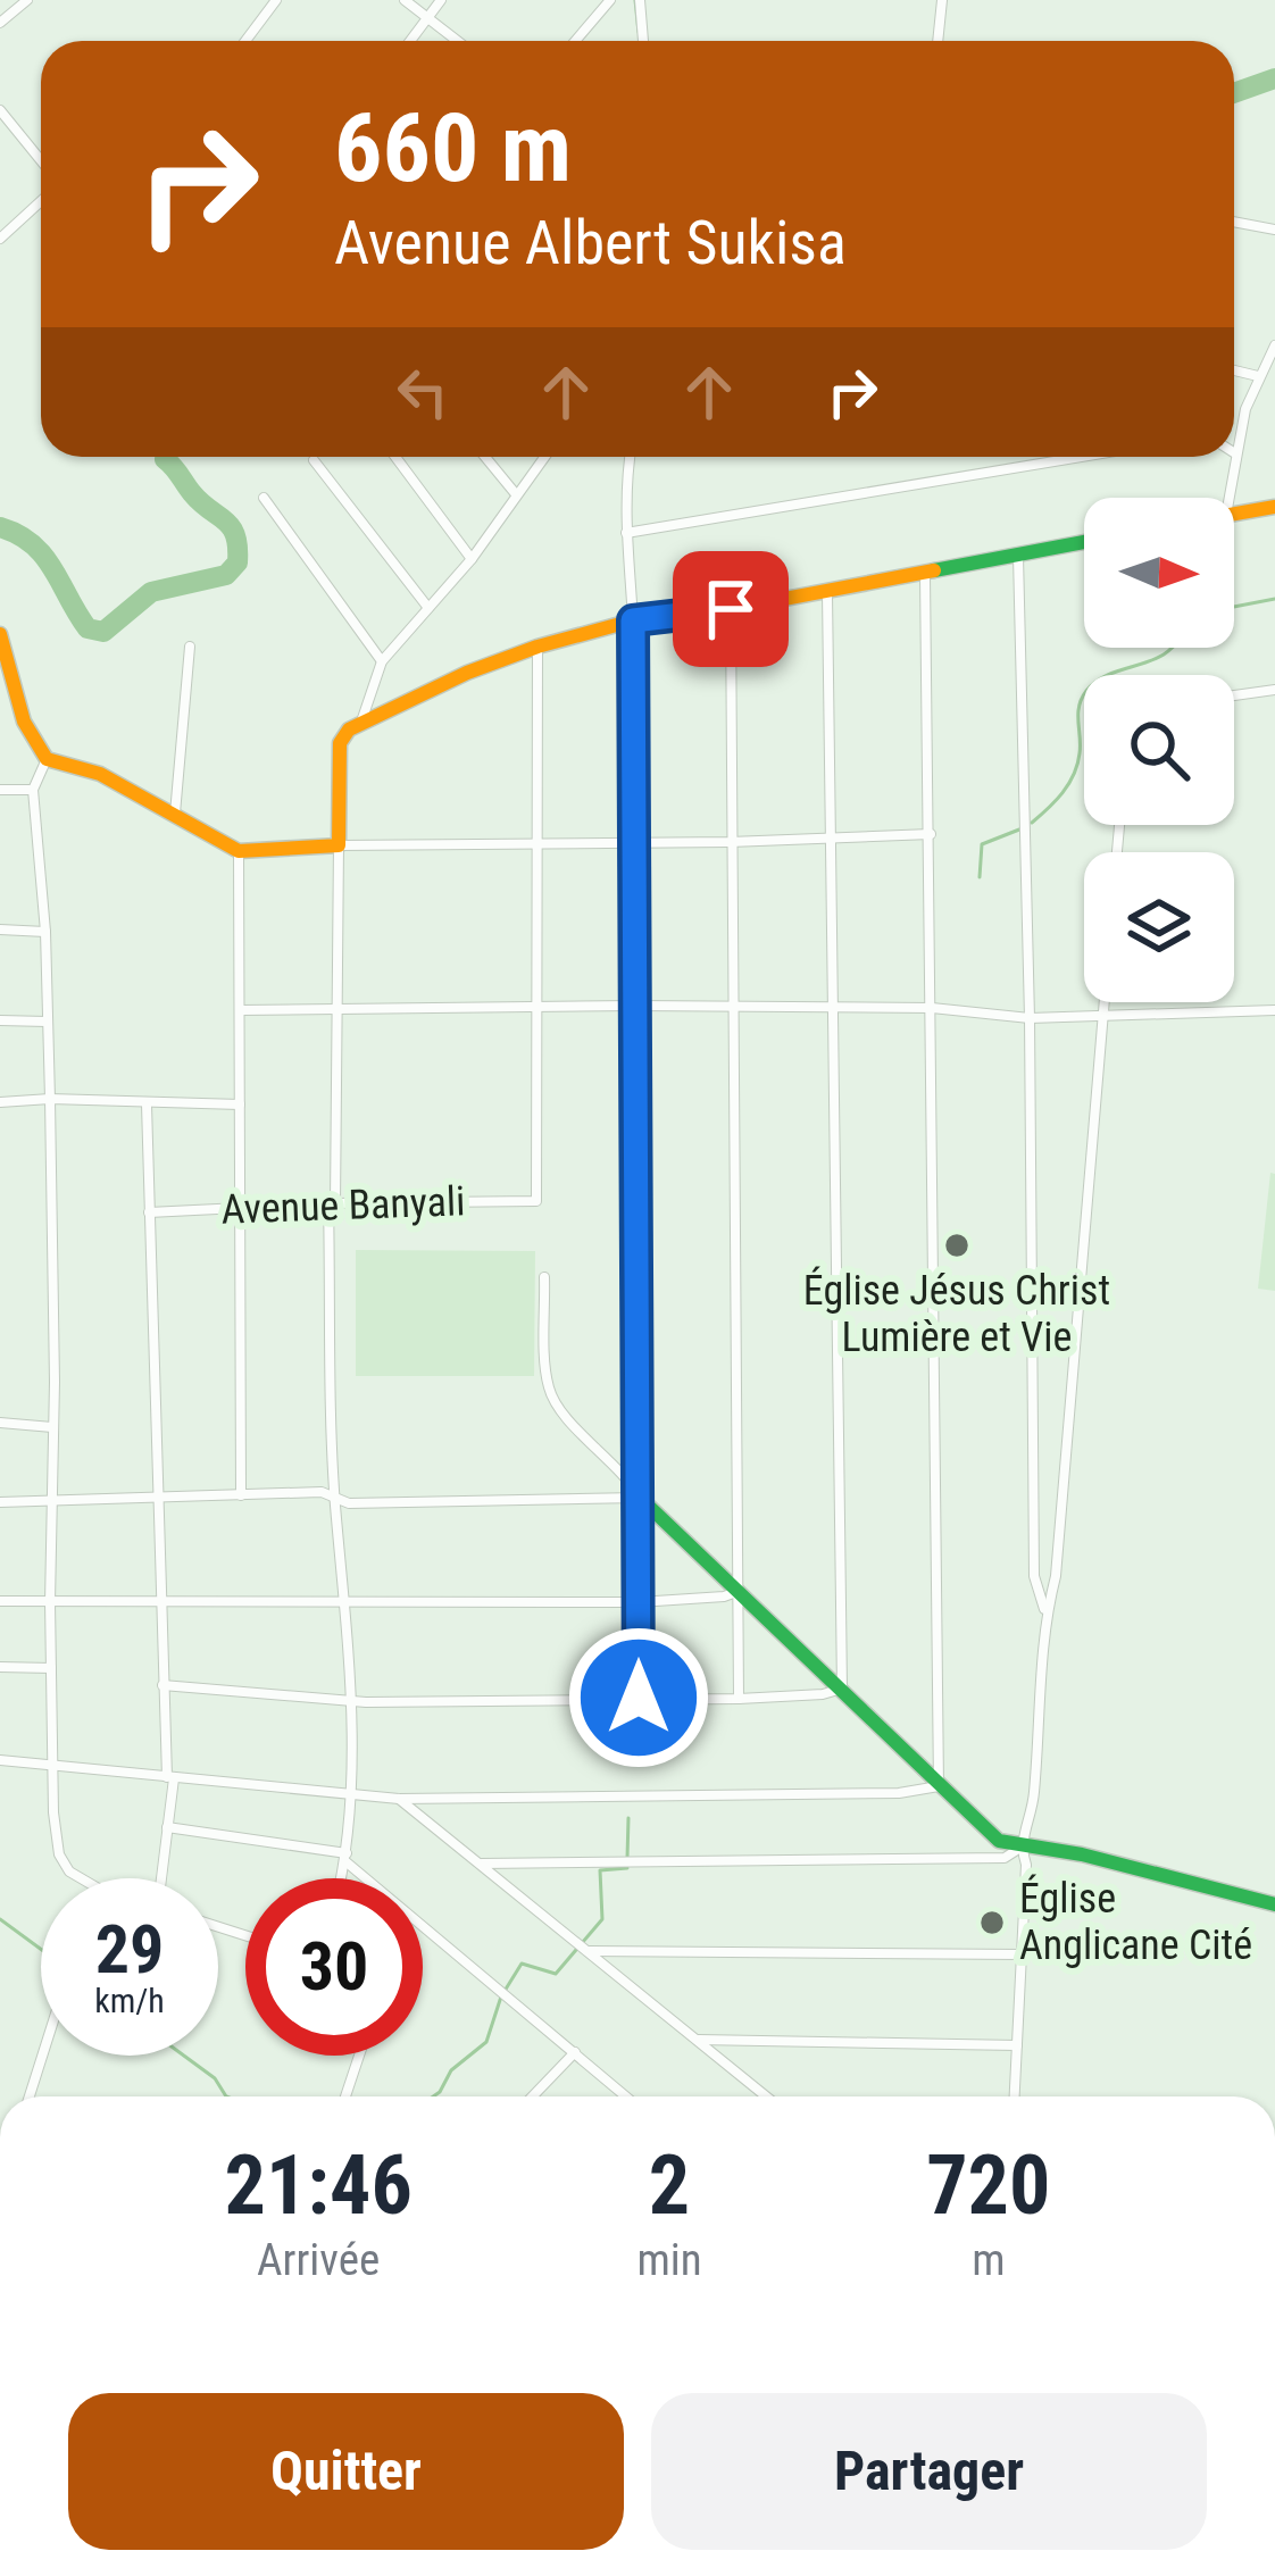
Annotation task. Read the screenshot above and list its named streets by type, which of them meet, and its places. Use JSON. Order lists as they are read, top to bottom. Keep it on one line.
{"streets":{"street":["Avenue Banyali"]},"places":["Église Jésus Christ Lumière et Vie","Église Anglicane Cité"],"north":"right","page":{"turn":["660 m","Avenue Albert Sukisa"],"speed":"29 km/h","limit":"30","eta":["21:46","Arrivée","2","min","720","m"],"buttons":["Quitter","Partager"]}}
